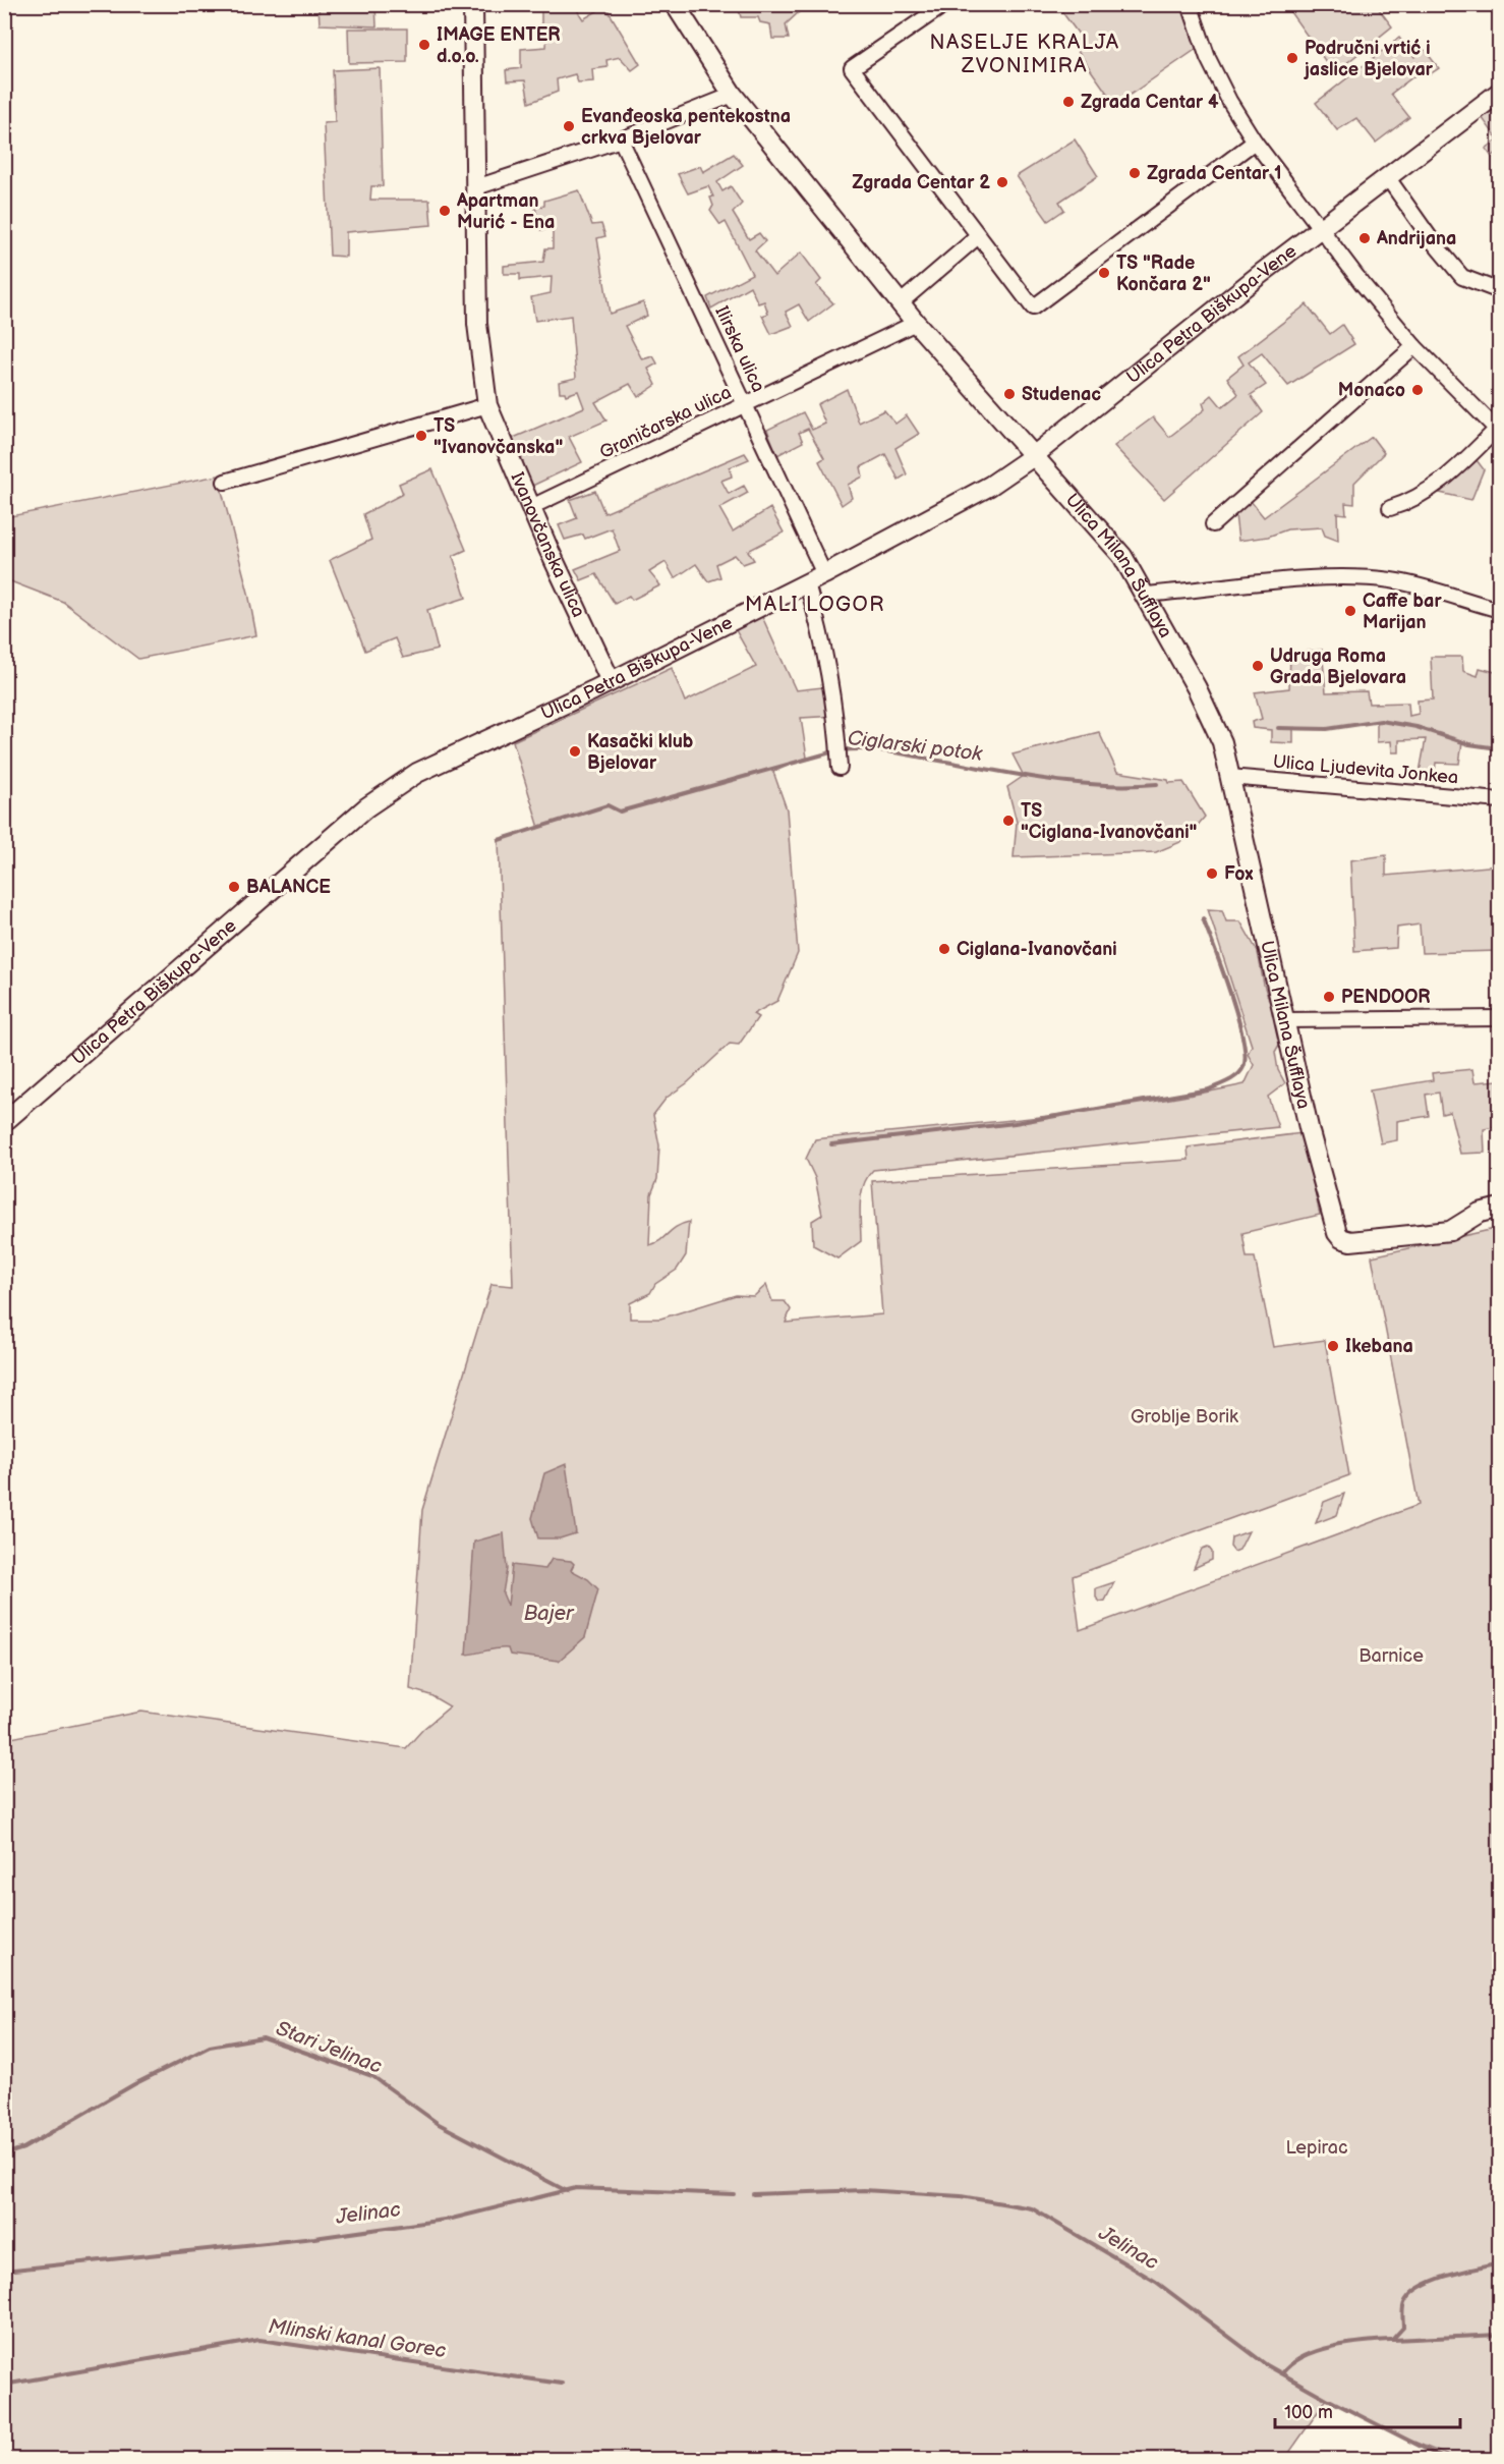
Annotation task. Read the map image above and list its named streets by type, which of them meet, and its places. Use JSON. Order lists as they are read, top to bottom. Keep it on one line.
{"streets":{"street":["Ulica Petra Biškupa-Vene","Ilirska ulica","Graničarska ulica","Ivanovčanska ulica","Ulica Milana Šufflaya","Ulica Ljudevita Jonkea"]},"crossings":[["Ulica Petra Biškupa-Vene","Ilirska ulica"],["Ulica Petra Biškupa-Vene","Ivanovčanska ulica"],["Ulica Petra Biškupa-Vene","Ulica Milana Šufflaya"],["Ilirska ulica","Graničarska ulica"],["Graničarska ulica","Ivanovčanska ulica"],["Graničarska ulica","Ulica Milana Šufflaya"],["Ulica Milana Šufflaya","Ulica Ljudevita Jonkea"]],"districts":["NASELJE KRALJA ZVONIMIRA","MALI LOGOR"],"water":["Ciglarski potok","Bajer","Stari Jelinac","Jelinac","Mlinski kanal Gorec"],"parks":["Groblje Borik","Barnice","Lepirac"],"places":["IMAGE ENTER d.o.o.","Područni vrtić i jaslice Bjelovar","Zgrada Centar 4","Evanđeoska pentekostna crkva Bjelovar","Zgrada Centar 1","Zgrada Centar 2","Apartman Murić - Ena","Andrijana","TS \"Rade Končara 2\"","Monaco","Studenac","TS \"Ivanovčanska\"","Caffe bar Marijan","Udruga Roma Grada Bjelovara","Kasački klub Bjelovar","TS \"Ciglana-Ivanovčani\"","Fox","BALANCE","Ciglana-Ivanovčani","PENDOOR","Ikebana"],"scale_bar":"100 m"}
